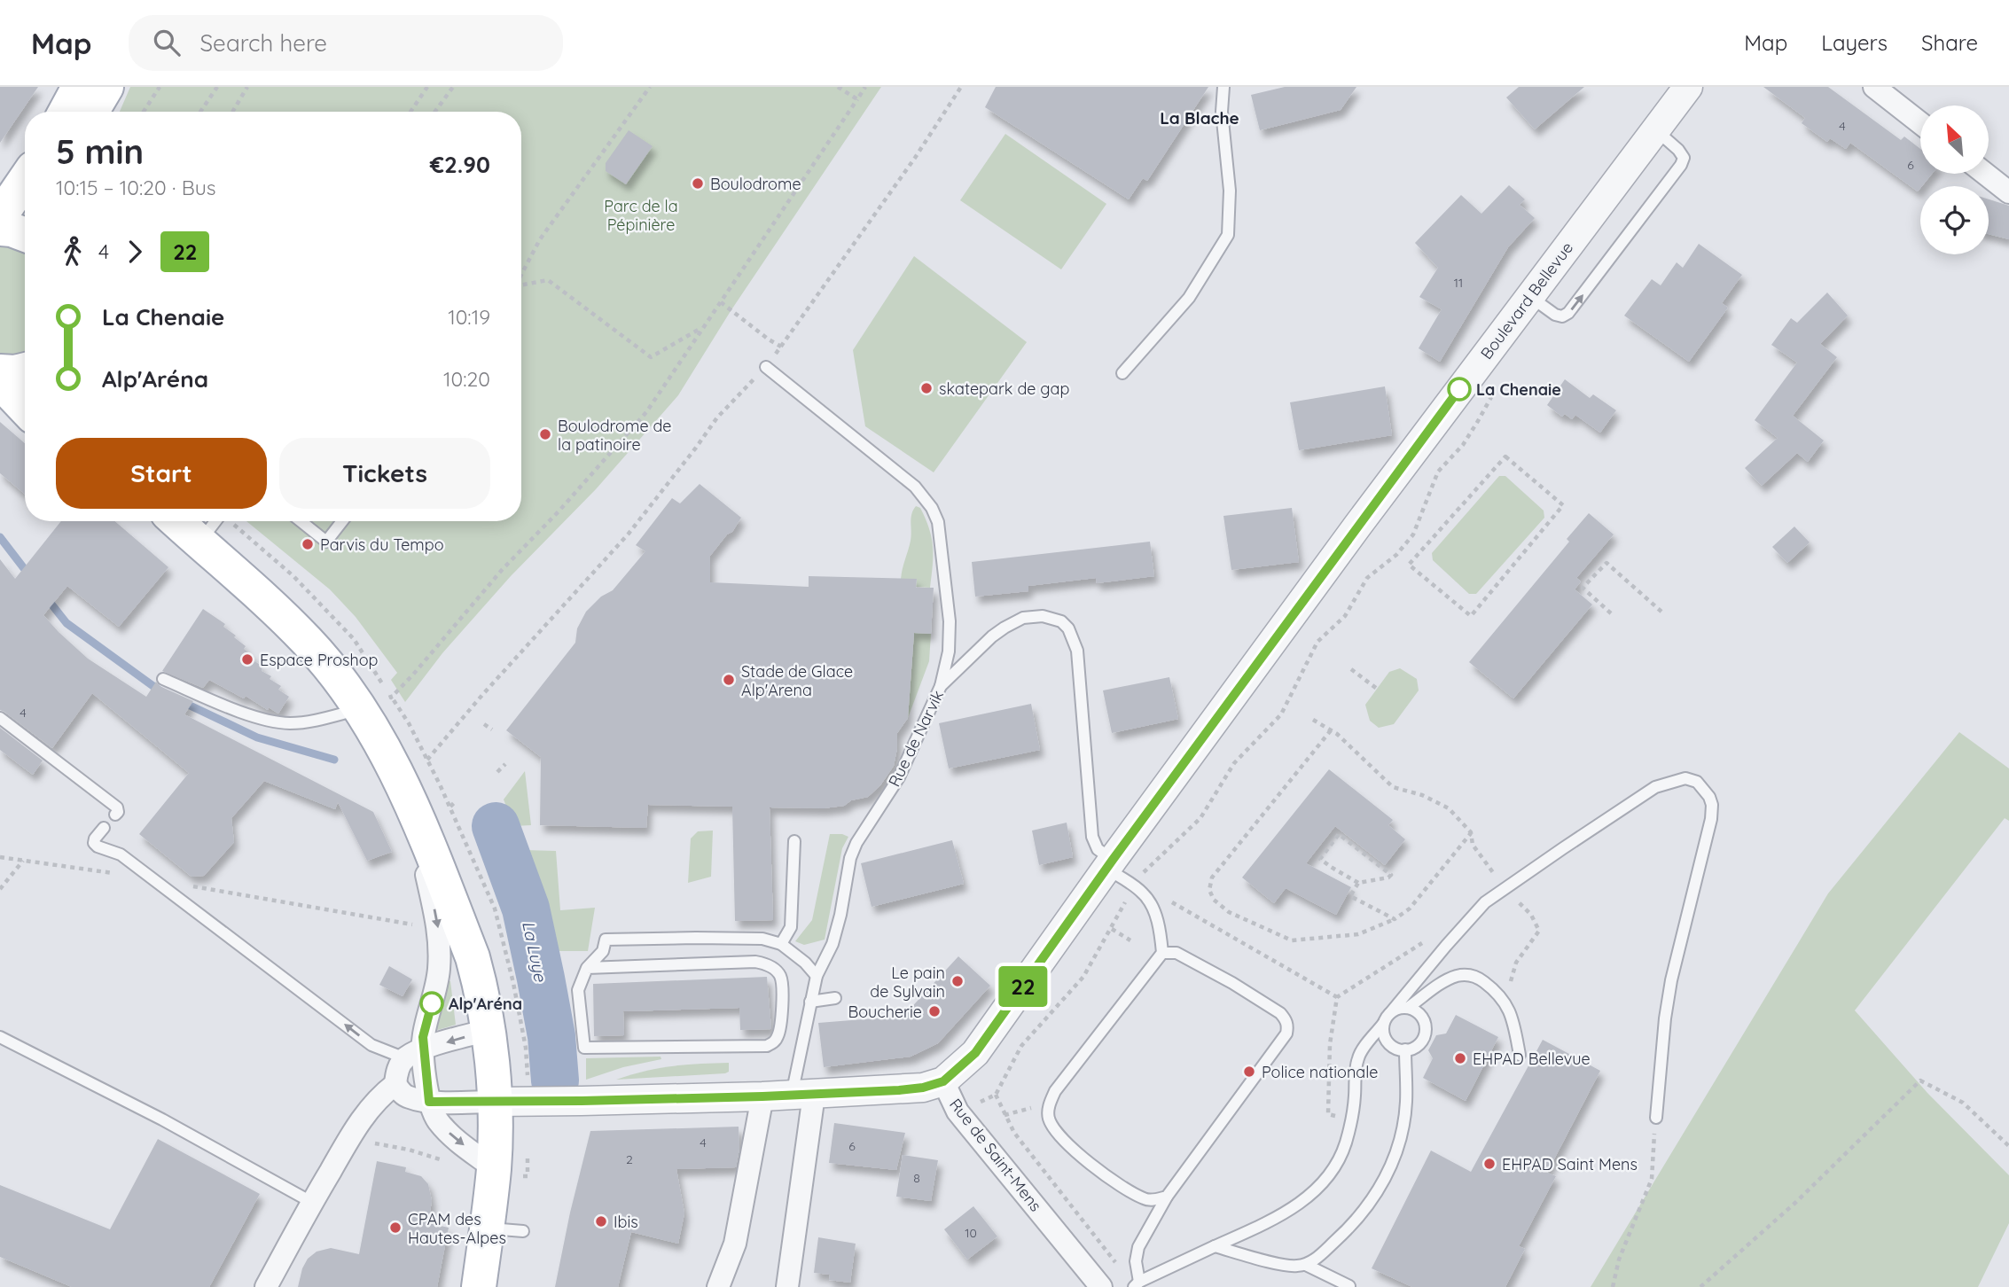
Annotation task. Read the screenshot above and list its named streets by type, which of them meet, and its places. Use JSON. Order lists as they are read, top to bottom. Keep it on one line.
{"streets":{"street":["Boulevard Bellevue","Rue de Saint-Mens"],"lane":["Rue de Narvik"]},"crossings":[["Boulevard Bellevue","Rue de Narvik"],["Boulevard Bellevue","Rue de Saint-Mens"],["Rue de Narvik","Rue de Saint-Mens"]],"districts":["La Blache"],"water":["La Luye"],"parks":["Parc de la Pépinière"],"places":["Boulodrome","skatepark de gap","La Chenaie","Boulodrome de la patinoire","Parvis du Tempo","Espace Proshop","Stade de Glace Alp'Arena","Le pain de Sylvain","Alp'Aréna","Boucherie","EHPAD Bellevue","Police nationale","EHPAD Saint Mens","Ibis","CPAM des Hautes-Alpes"],"lines":["bus line 22"],"house_numbers":["4","6","11","4","4","6","2","8","10"],"north":"top left","page":{"header":"Map","search":"Search here","nav":["Map","Layers","Share"],"on_map":"22","heading":["5 min","10:15 – 10:20 · Bus","€2.90"],"legs":["4","22"],"list":[{"name":"La Chenaie","value":"10:19"},{"name":"Alp'Aréna","value":"10:20"}],"buttons":["Start","Tickets"]}}
